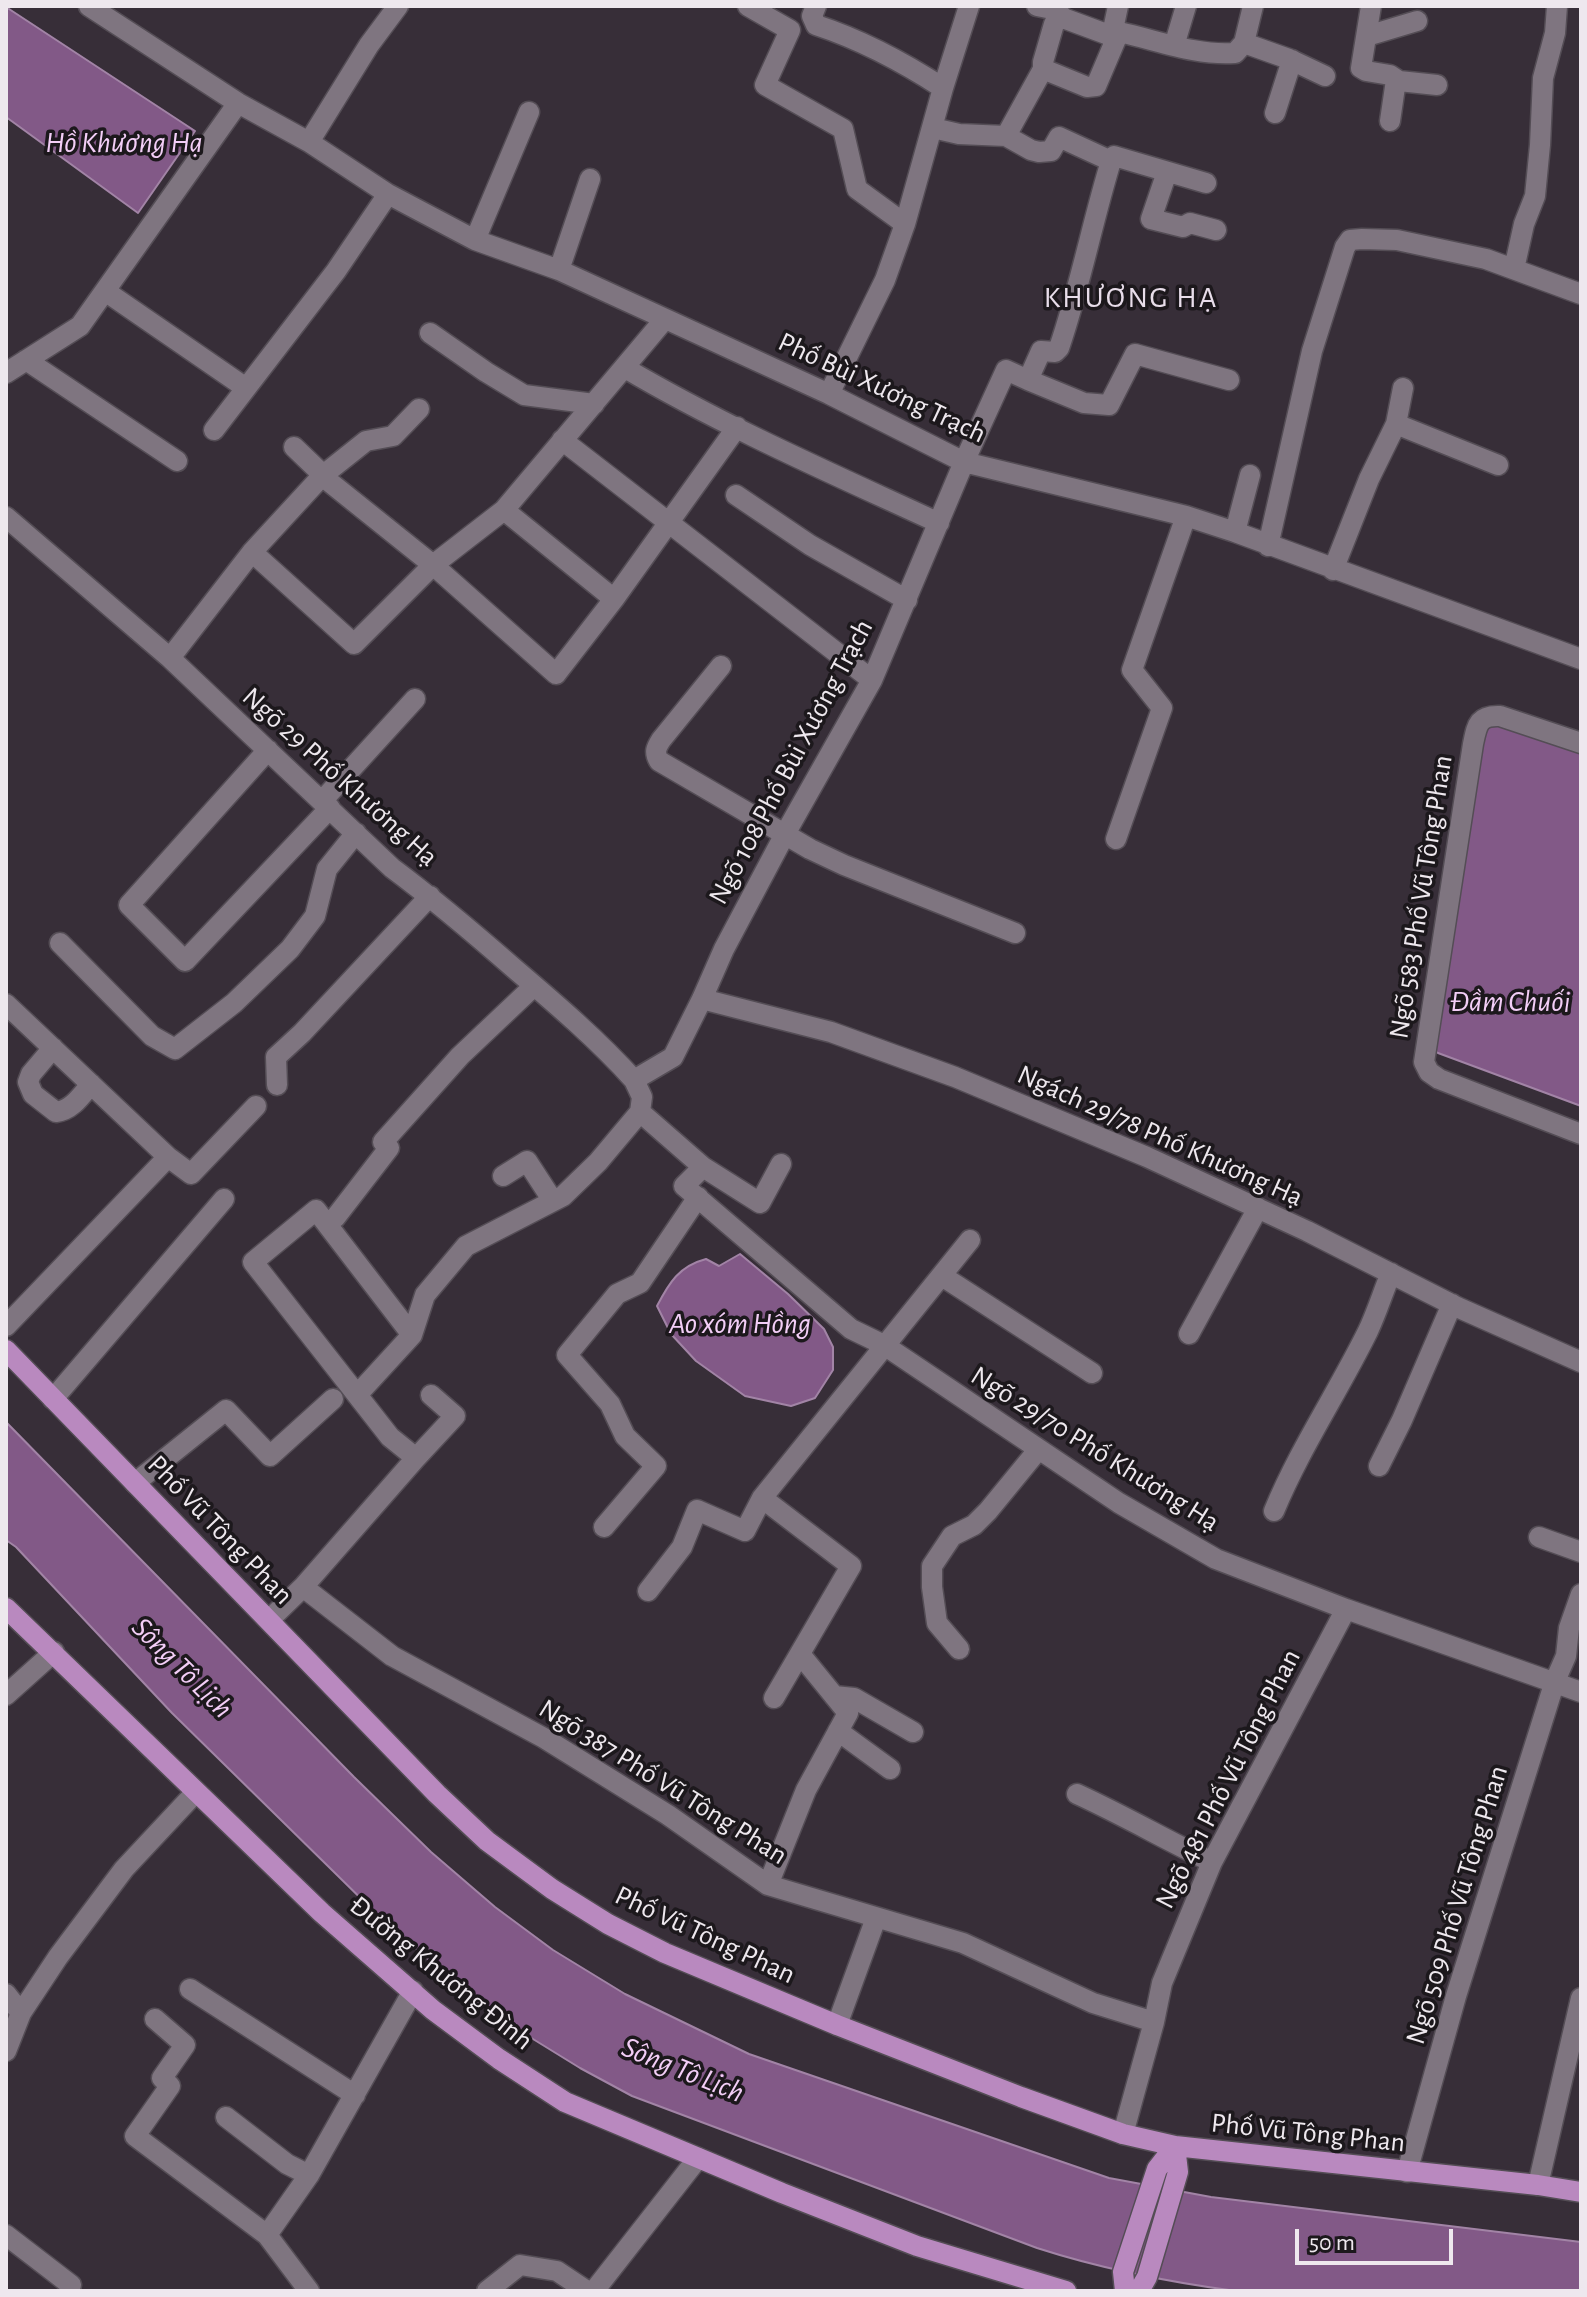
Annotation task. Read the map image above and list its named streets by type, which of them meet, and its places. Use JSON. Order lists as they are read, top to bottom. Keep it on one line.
{"streets":{"main road":["Phố Vũ Tông Phan","Đường Khương Đình"],"street":["Phố Bùi Xương Trạch","Ngõ 108 Phố Bùi Xương Trạch","Ngõ 29 Phố Khương Hạ","Ngõ 583 Phố Vũ Tông Phan","Ngách 29/78 Phố Khương Hạ","Ngõ 29/70 Phố Khương Hạ","Ngõ 481 Phố Vũ Tông Phan","Ngõ 387 Phố Vũ Tông Phan","Ngõ 509 Phố Vũ Tông Phan"]},"crossings":[["Phố Bùi Xương Trạch","Ngõ 108 Phố Bùi Xương Trạch"],["Ngõ 108 Phố Bùi Xương Trạch","Ngách 29/78 Phố Khương Hạ"],["Ngõ 29/70 Phố Khương Hạ","Ngõ 481 Phố Vũ Tông Phan"],["Ngõ 29/70 Phố Khương Hạ","Ngõ 509 Phố Vũ Tông Phan"],["Phố Vũ Tông Phan","Ngõ 481 Phố Vũ Tông Phan"],["Phố Vũ Tông Phan","Ngõ 509 Phố Vũ Tông Phan"],["Ngõ 481 Phố Vũ Tông Phan","Ngõ 387 Phố Vũ Tông Phan"]],"districts":["KHƯƠNG HẠ"],"water":["Hồ Khương Hạ","Đầm Chuối","Ao xóm Hồng","Sông Tô Lịch"],"scale_bar":"50 m"}
